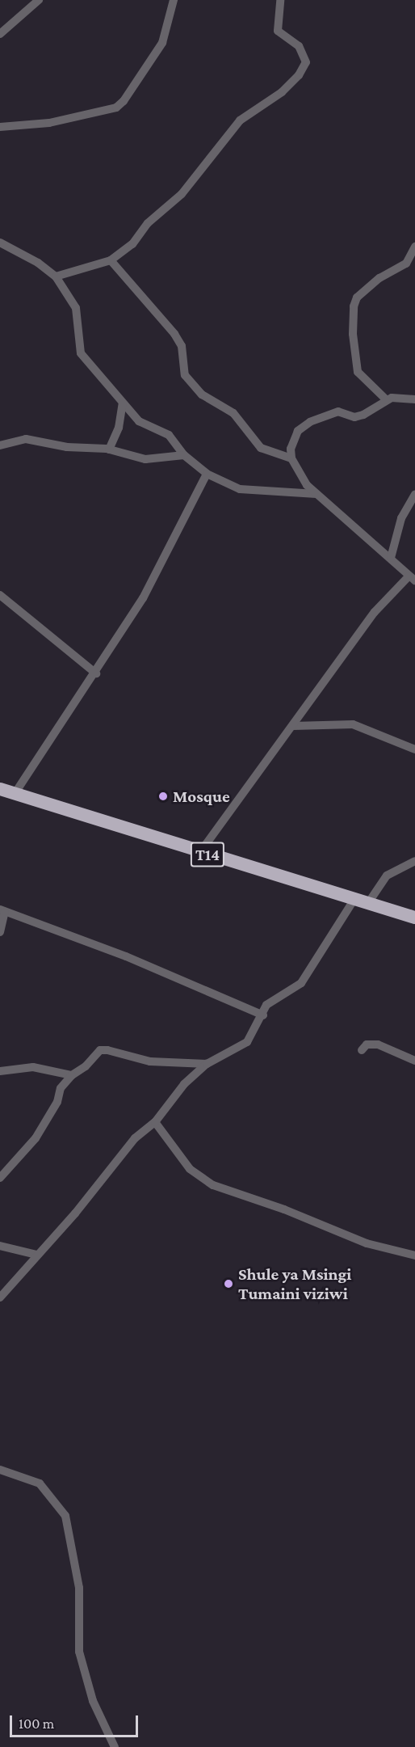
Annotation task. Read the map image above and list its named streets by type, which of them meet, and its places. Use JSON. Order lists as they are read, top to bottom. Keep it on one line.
{"streets":{"highway":["T14"]},"places":["Mosque","Shule ya Msingi Tumaini viziwi"],"scale_bar":"100 m"}
